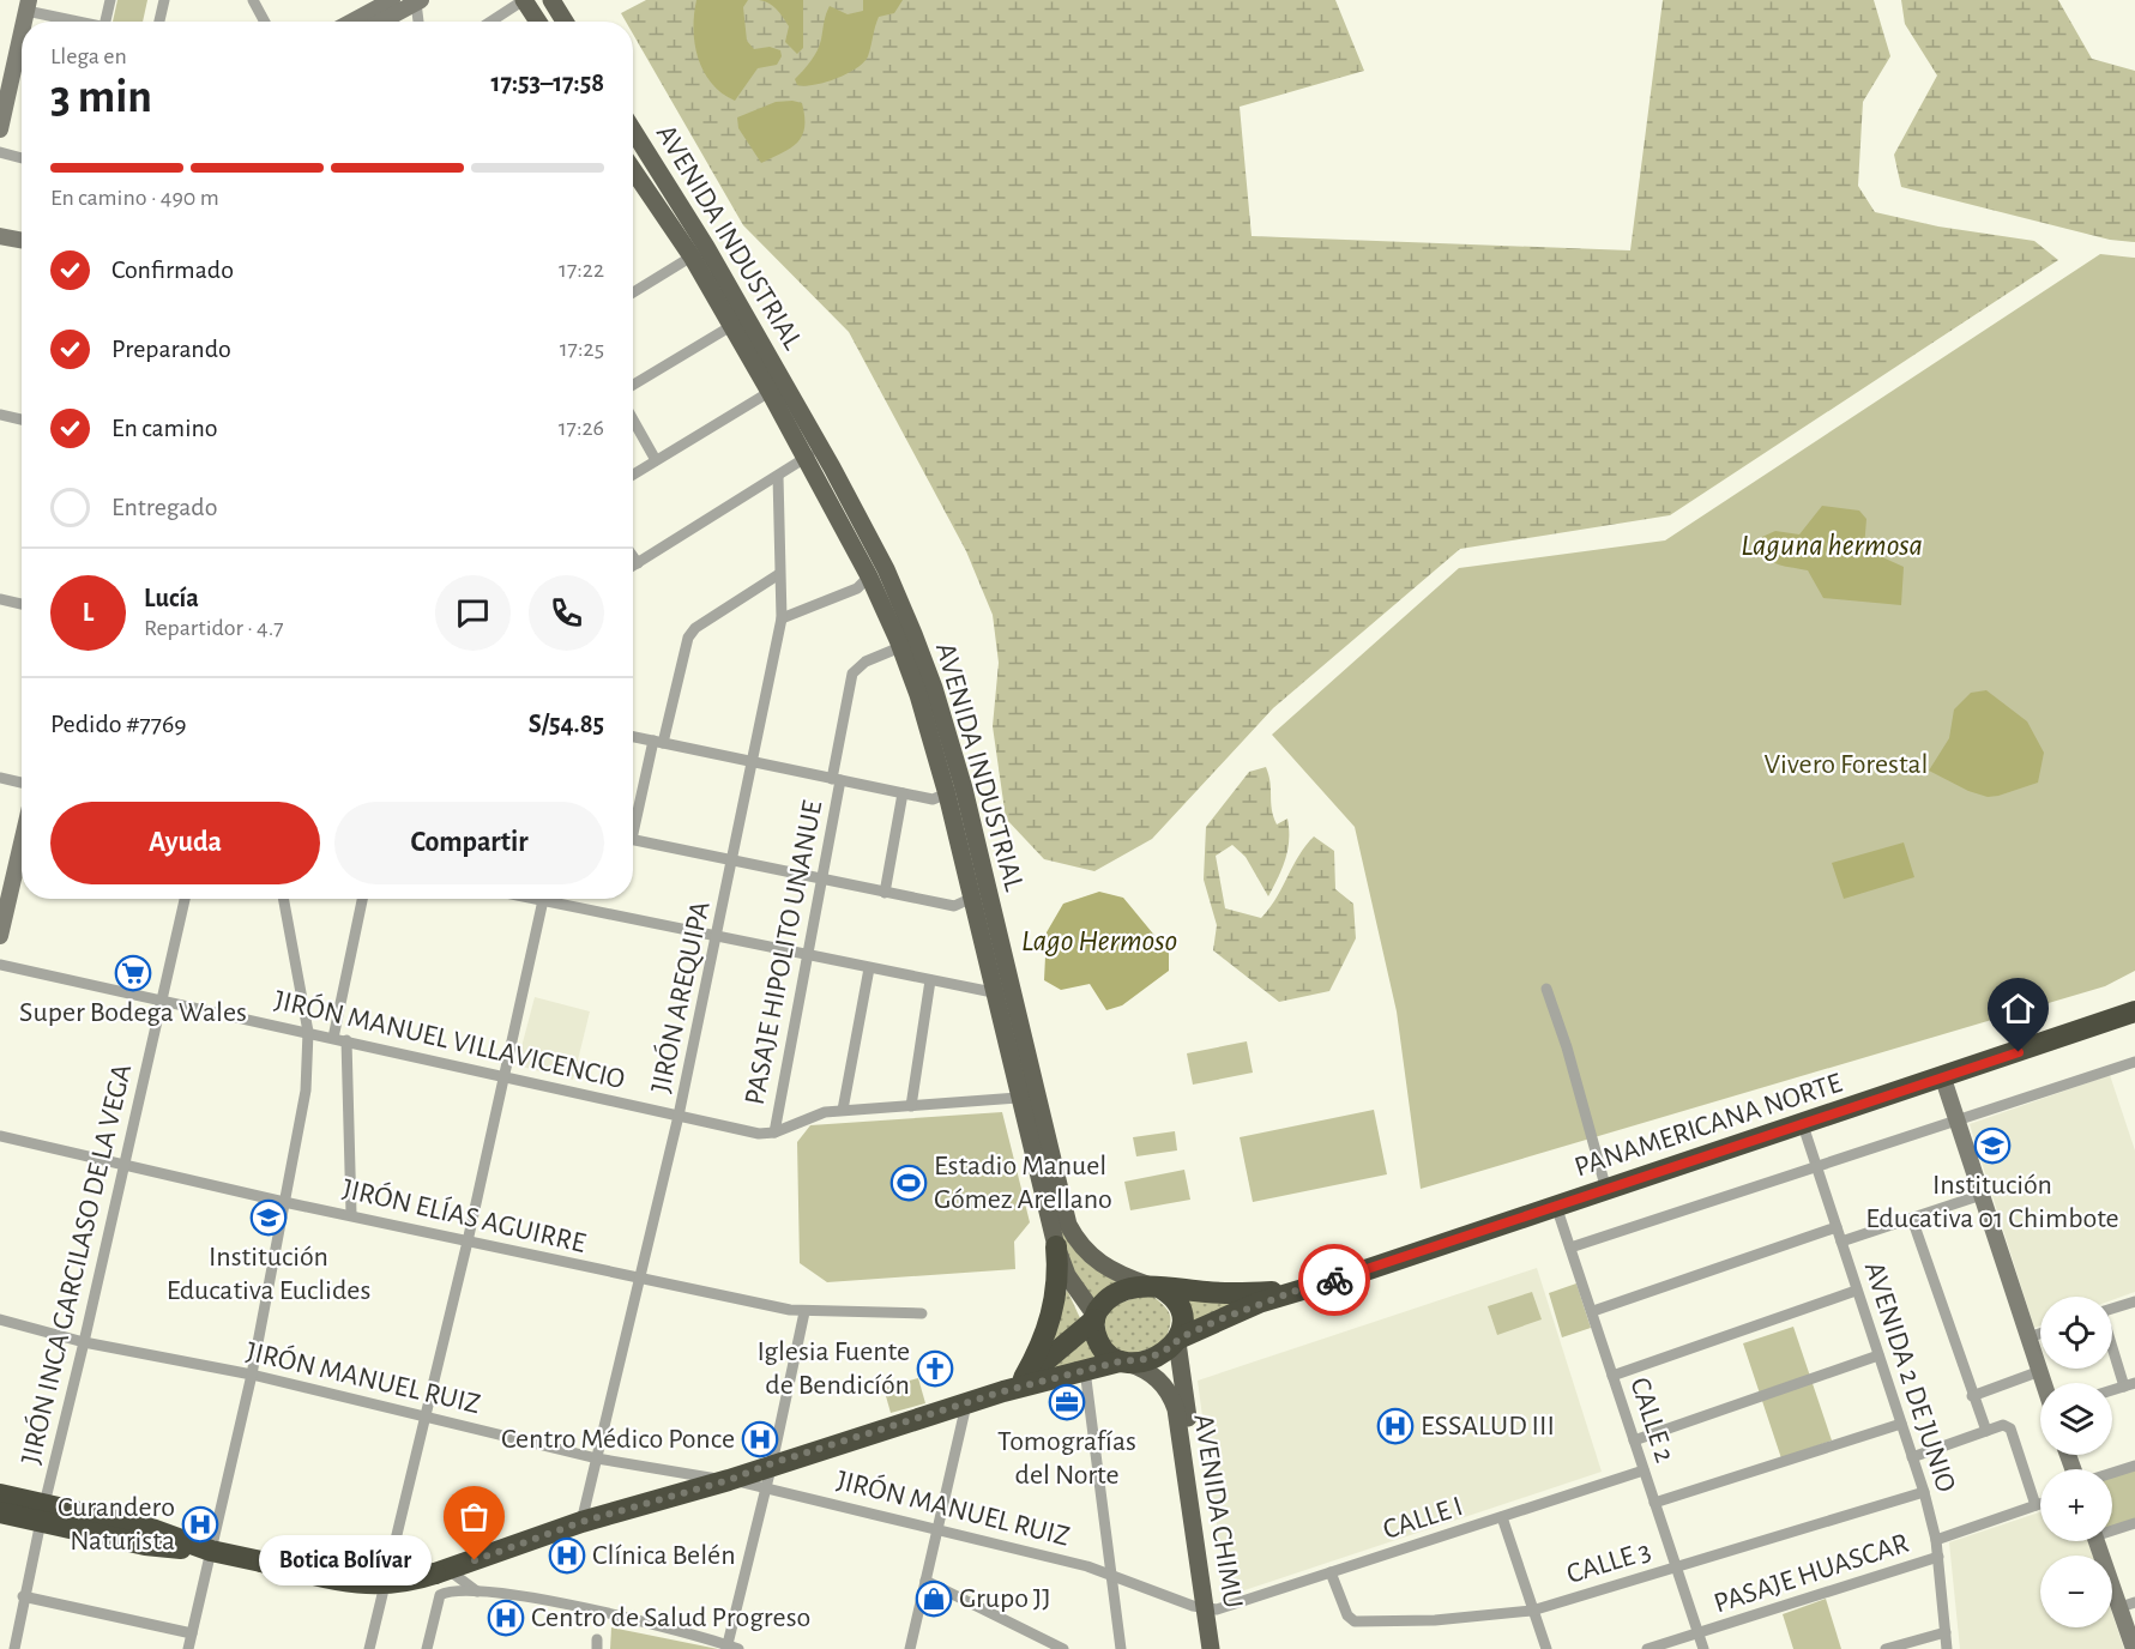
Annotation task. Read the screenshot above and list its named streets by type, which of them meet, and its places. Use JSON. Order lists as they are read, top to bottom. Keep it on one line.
{"streets":{"highway":["PANAMERICANA NORTE"],"main road":["AVENIDA INDUSTRIAL","AVENIDA CHIMU"],"street":["PASAJE HIPOLITO UNANUE","JIRÓN AREQUIPA","JIRÓN MANUEL VILLAVICENCIO","JIRÓN ELÍAS AGUIRRE","JIRÓN INCA GARCILASO DE LA VEGA","AVENIDA 2 DE JUNIO","JIRÓN MANUEL RUIZ","CALLE 2","CALLE I","CALLE 3","PASAJE HUASCAR"]},"crossings":[["AVENIDA INDUSTRIAL","PASAJE HIPOLITO UNANUE"],["AVENIDA INDUSTRIAL","JIRÓN MANUEL VILLAVICENCIO"],["AVENIDA INDUSTRIAL","PANAMERICANA NORTE"],["AVENIDA INDUSTRIAL","AVENIDA CHIMU"],["PASAJE HIPOLITO UNANUE","JIRÓN MANUEL VILLAVICENCIO"],["JIRÓN AREQUIPA","JIRÓN MANUEL VILLAVICENCIO"],["JIRÓN AREQUIPA","JIRÓN ELÍAS AGUIRRE"],["JIRÓN AREQUIPA","JIRÓN MANUEL RUIZ"],["JIRÓN MANUEL VILLAVICENCIO","JIRÓN INCA GARCILASO DE LA VEGA"],["PANAMERICANA NORTE","AVENIDA 2 DE JUNIO"],["PANAMERICANA NORTE","CALLE 2"],["PANAMERICANA NORTE","AVENIDA CHIMU"],["JIRÓN ELÍAS AGUIRRE","JIRÓN INCA GARCILASO DE LA VEGA"],["JIRÓN INCA GARCILASO DE LA VEGA","JIRÓN MANUEL RUIZ"],["AVENIDA 2 DE JUNIO","CALLE 3"],["AVENIDA 2 DE JUNIO","PASAJE HUASCAR"],["JIRÓN MANUEL RUIZ","AVENIDA CHIMU"],["JIRÓN MANUEL RUIZ","CALLE I"],["CALLE 2","CALLE I"],["CALLE 2","CALLE 3"],["CALLE 2","PASAJE HUASCAR"],["AVENIDA CHIMU","CALLE I"],["CALLE I","CALLE 3"]],"water":["Laguna hermosa","Lago Hermoso"],"parks":["Vivero Forestal"],"places":{"supermarket":["Super Bodega Wales"],"school or university":["Institución Educativa 01 Chimbote","Institución Educativa Euclides"],"sports":["Estadio Manuel Gómez Arellano"],"church":["Iglesia Fuente de Bendicíón"],"office":["Tomografías del Norte"],"hospital":["ESSALUD III","Centro Médico Ponce","Curandero Naturista","Clínica Belén","Centro de Salud Progreso"],"other":["Botica Bolívar"],"shop":["Grupo JJ"]},"page":{"heading":["3 min","Llega en","17:53–17:58"],"panel":["Lucía","Repartidor · 4.7","Pedido #7769","S/54.85"],"bar":"En camino · 490 m","list":[["Confirmado","17:22"],["Preparando","17:25"],["En camino","17:26"],"Entregado"],"round":"L","buttons":["Ayuda","Compartir"],"map_buttons":["+","−"],"bubble":"Botica Bolívar"}}
